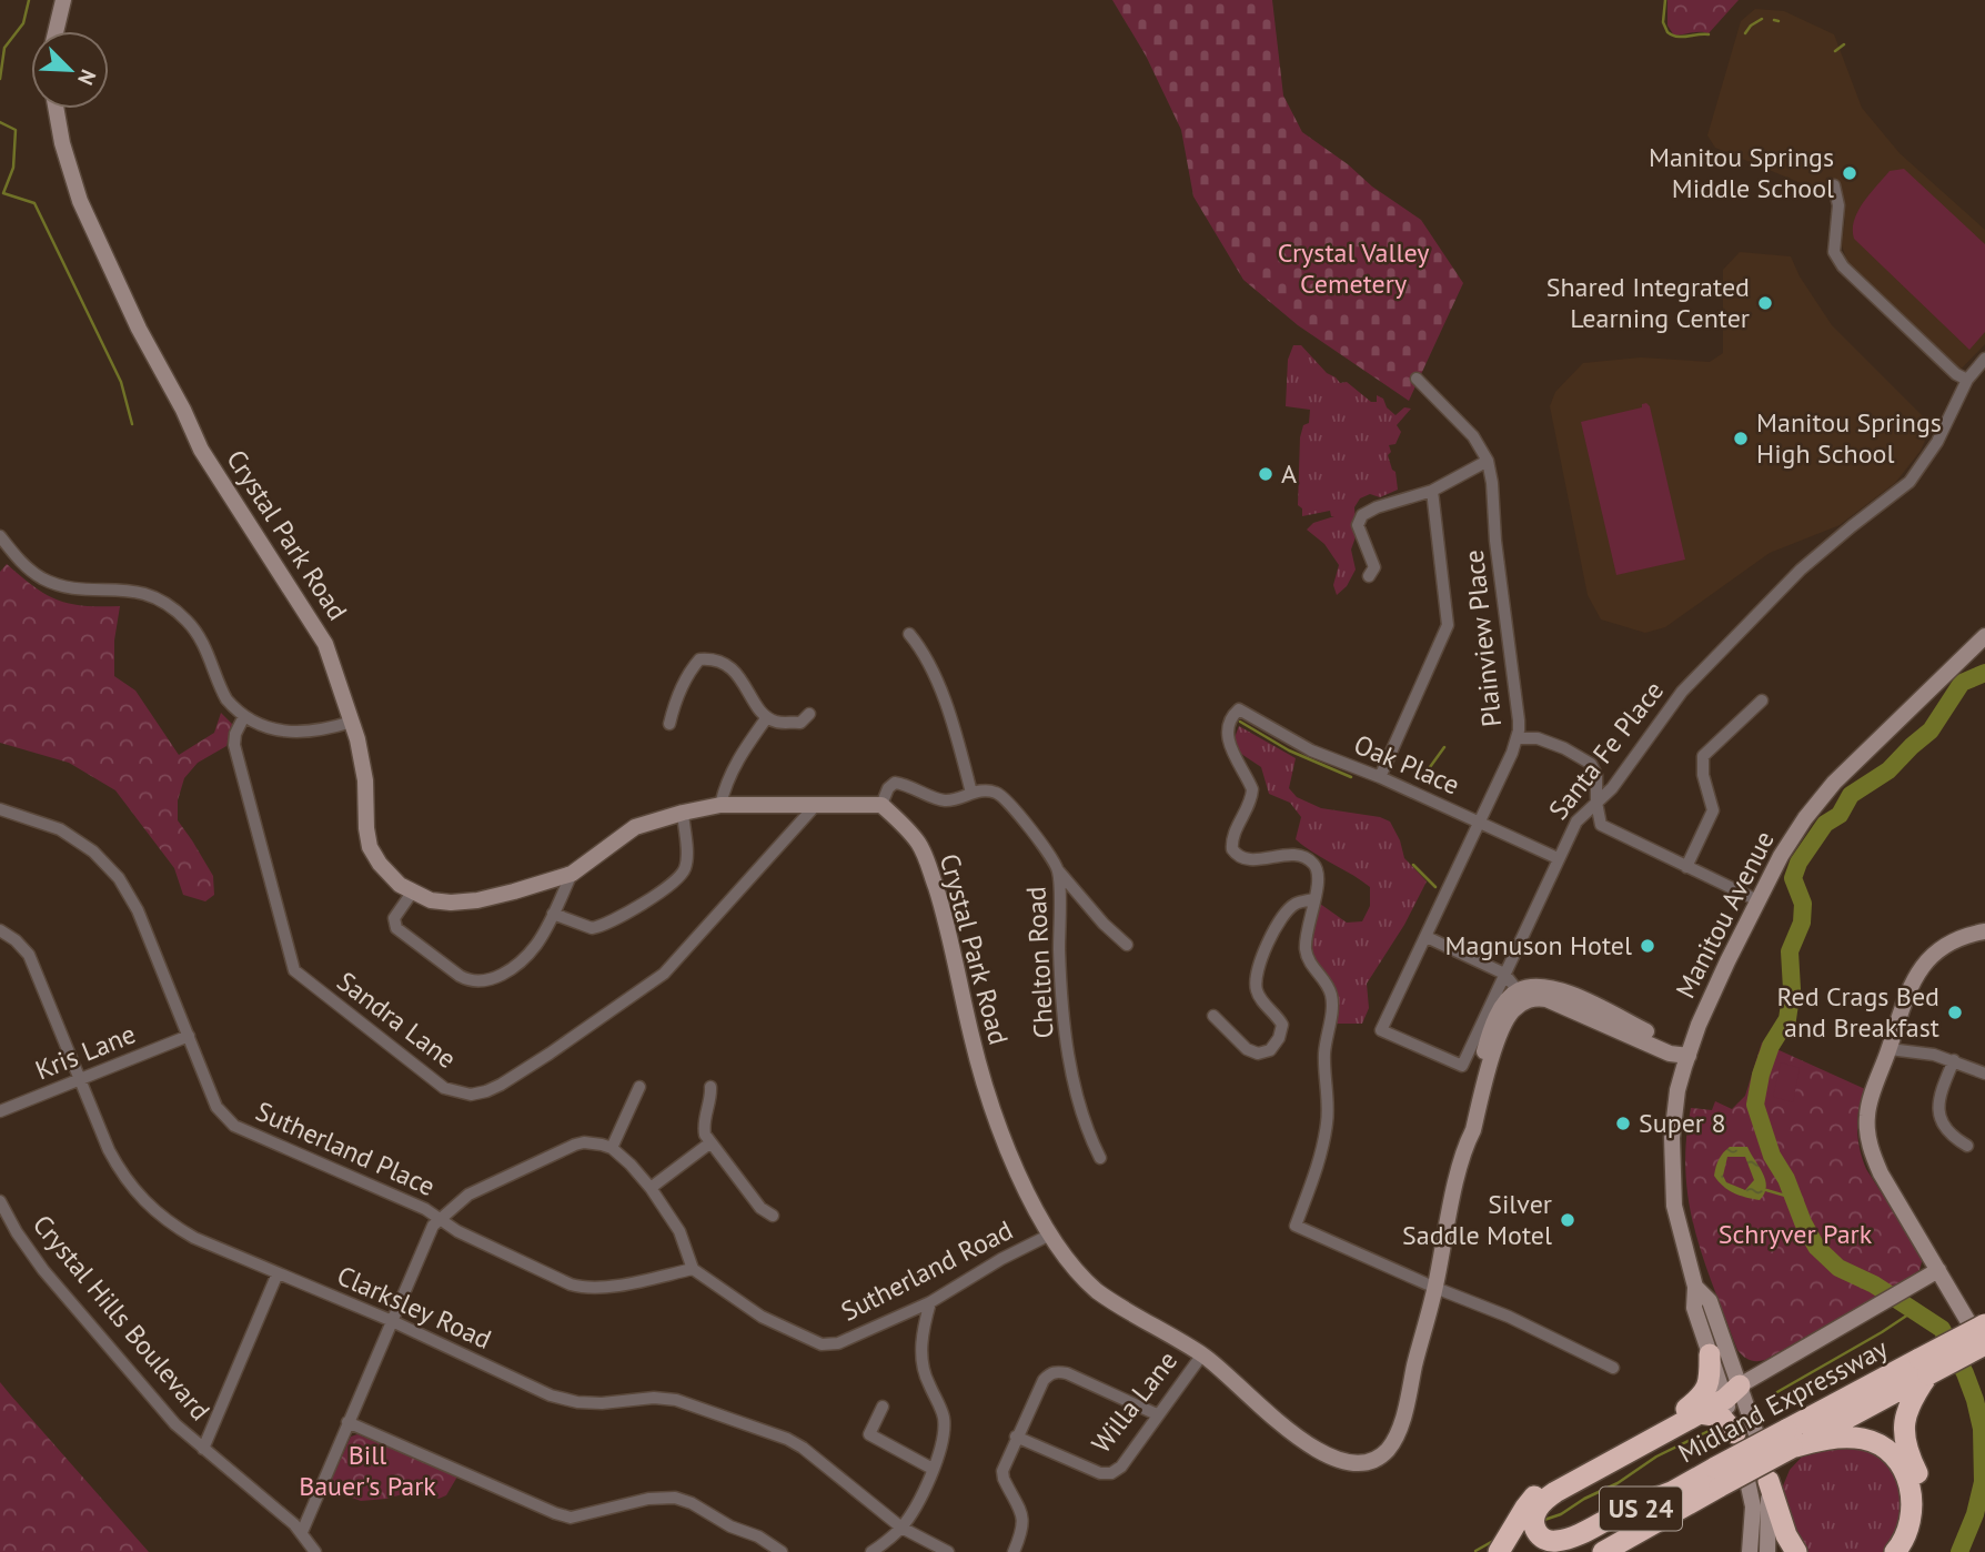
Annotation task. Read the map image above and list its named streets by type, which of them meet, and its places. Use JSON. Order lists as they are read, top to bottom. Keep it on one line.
{"streets":{"highway":["Midland Expressway","US 24"],"street":["Crystal Park Road","Plainview Place","Santa Fe Place","Oak Place","Manitou Avenue","Chelton Road","Sandra Lane","Kris Lane","Sutherland Place","Sutherland Road","Clarksley Road","Crystal Hills Boulevard","Willa Lane"]},"crossings":[["Crystal Park Road","Chelton Road"],["Crystal Park Road","Sandra Lane"],["Crystal Park Road","Sutherland Road"],["Crystal Park Road","Willa Lane"],["Plainview Place","Santa Fe Place"],["Plainview Place","Oak Place"],["Santa Fe Place","Oak Place"],["Kris Lane","Sutherland Place"],["Kris Lane","Clarksley Road"],["Sutherland Place","Sutherland Road"]],"parks":["Crystal Valley Cemetery","Schryver Park","Bill Bauer's Park"],"places":["Manitou Springs Middle School","Shared Integrated Learning Center","Manitou Springs High School","A","Magnuson Hotel","Red Crags Bed and Breakfast","Super 8","Silver Saddle Motel"],"north":"bottom right"}
